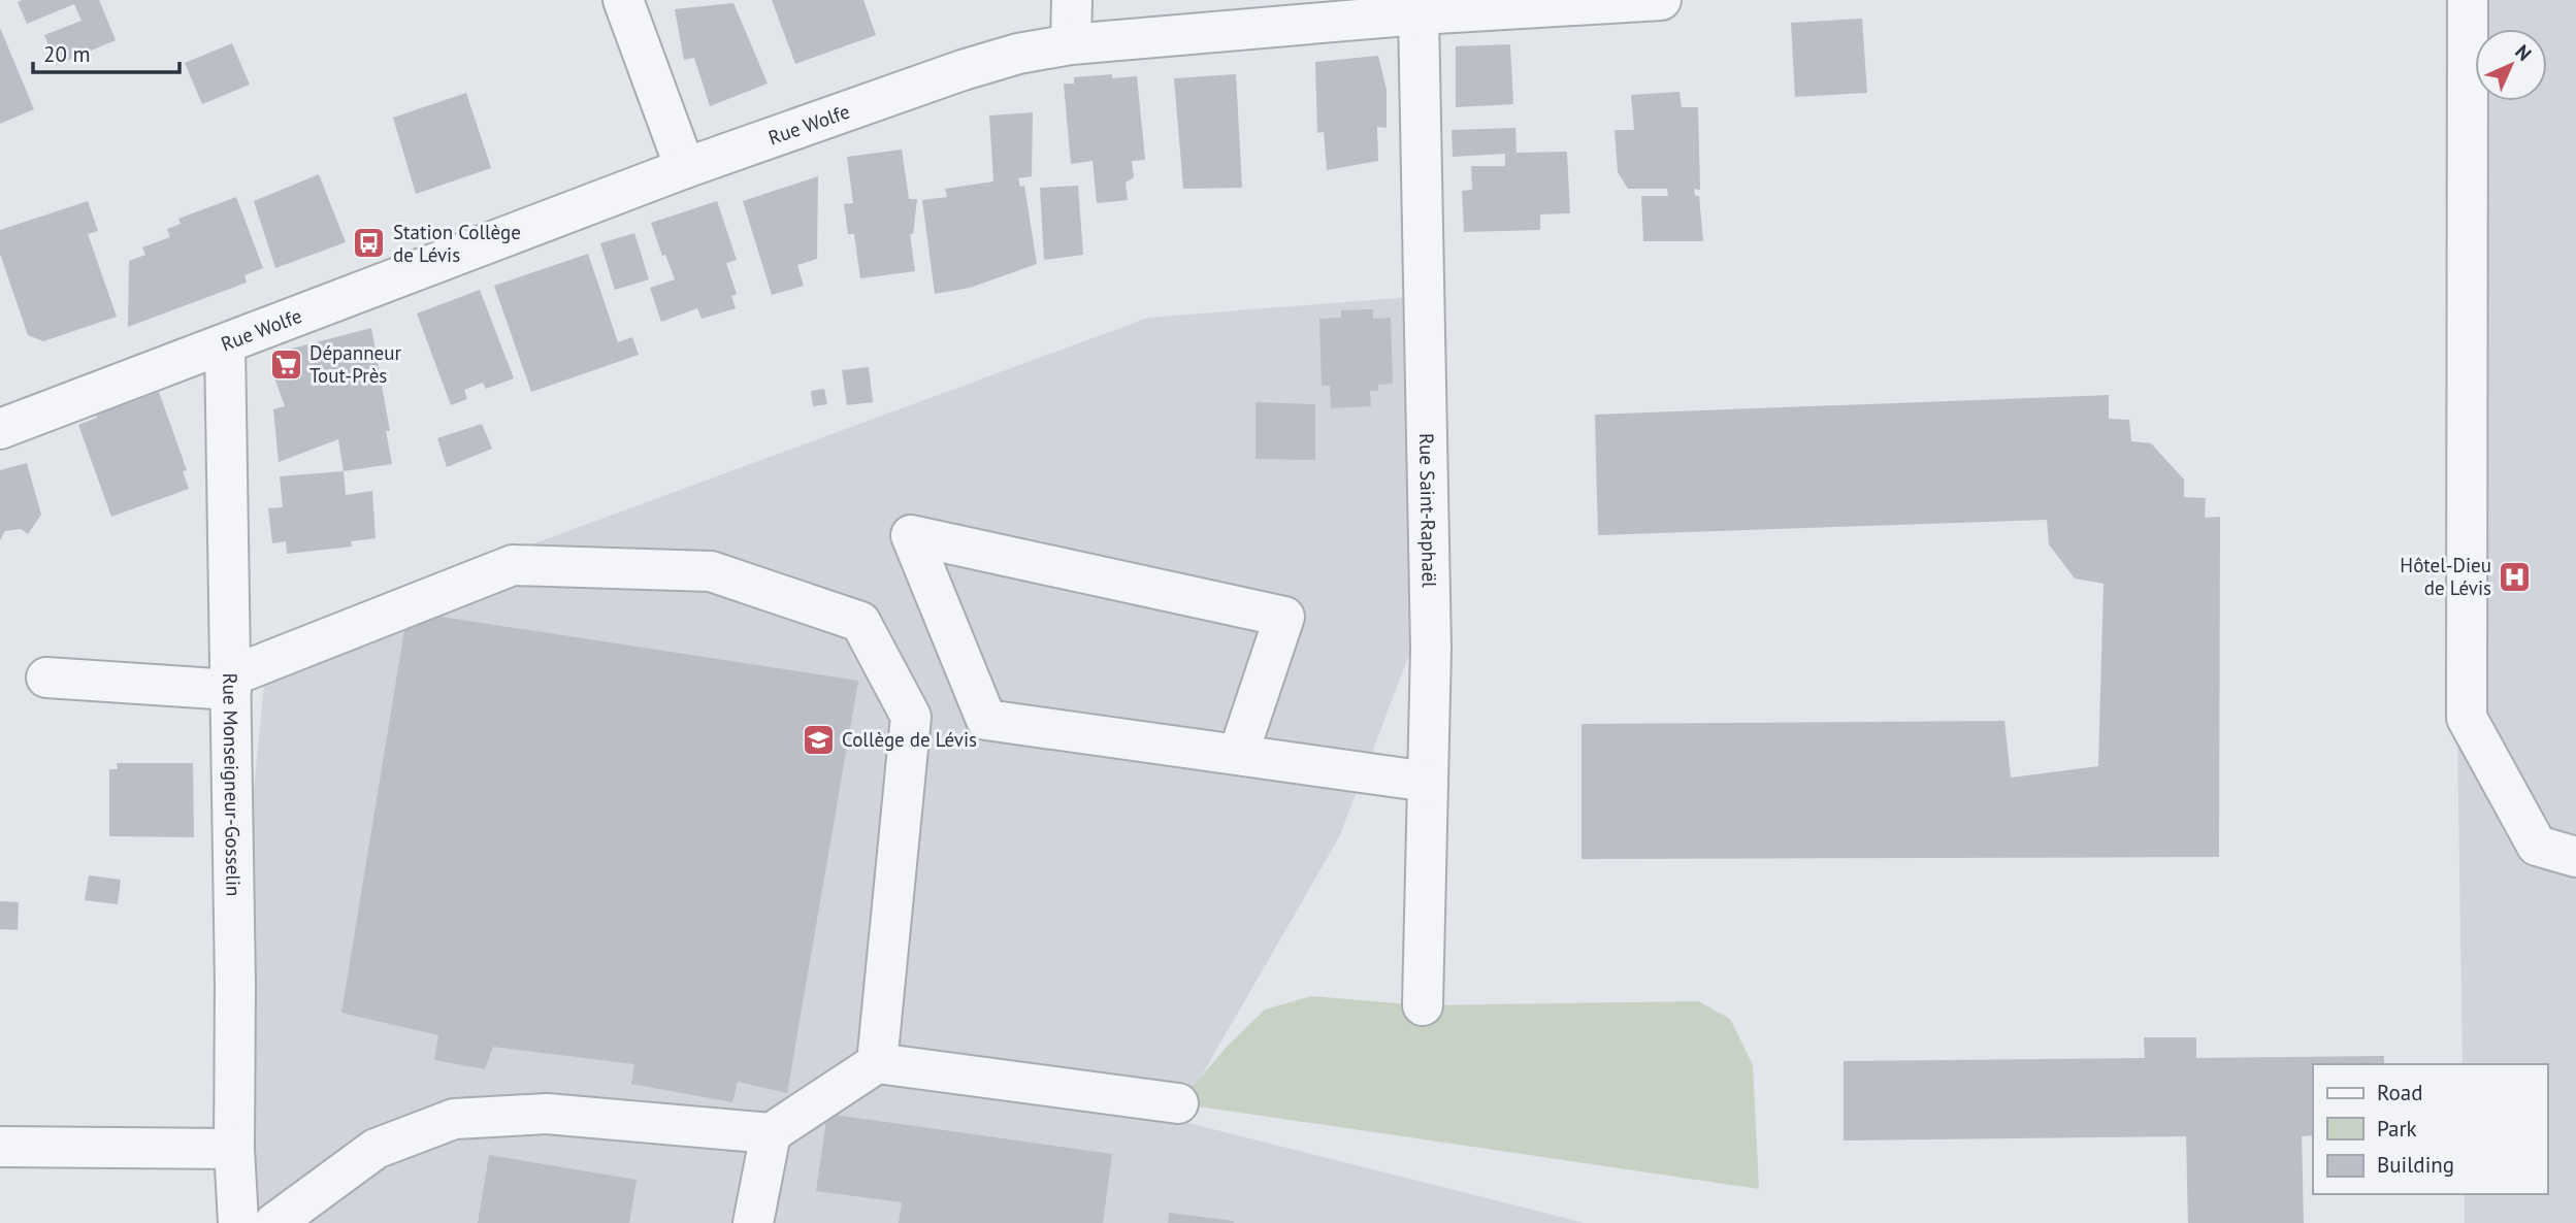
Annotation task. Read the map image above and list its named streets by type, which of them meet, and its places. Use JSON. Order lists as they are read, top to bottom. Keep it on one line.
{"streets":{"street":["Rue Wolfe","Rue Saint-Raphaël","Rue Monseigneur-Gosselin"]},"crossings":[["Rue Wolfe","Rue Saint-Raphaël"],["Rue Wolfe","Rue Monseigneur-Gosselin"]],"places":{"bus stop":["Station Collège de Lévis"],"supermarket":["Dépanneur Tout-Près"],"hospital":["Hôtel-Dieu de Lévis"],"school or university":["Collège de Lévis"]},"legend":["Road","Park","Building"],"scale_bar":"20 m","north":"top right"}
